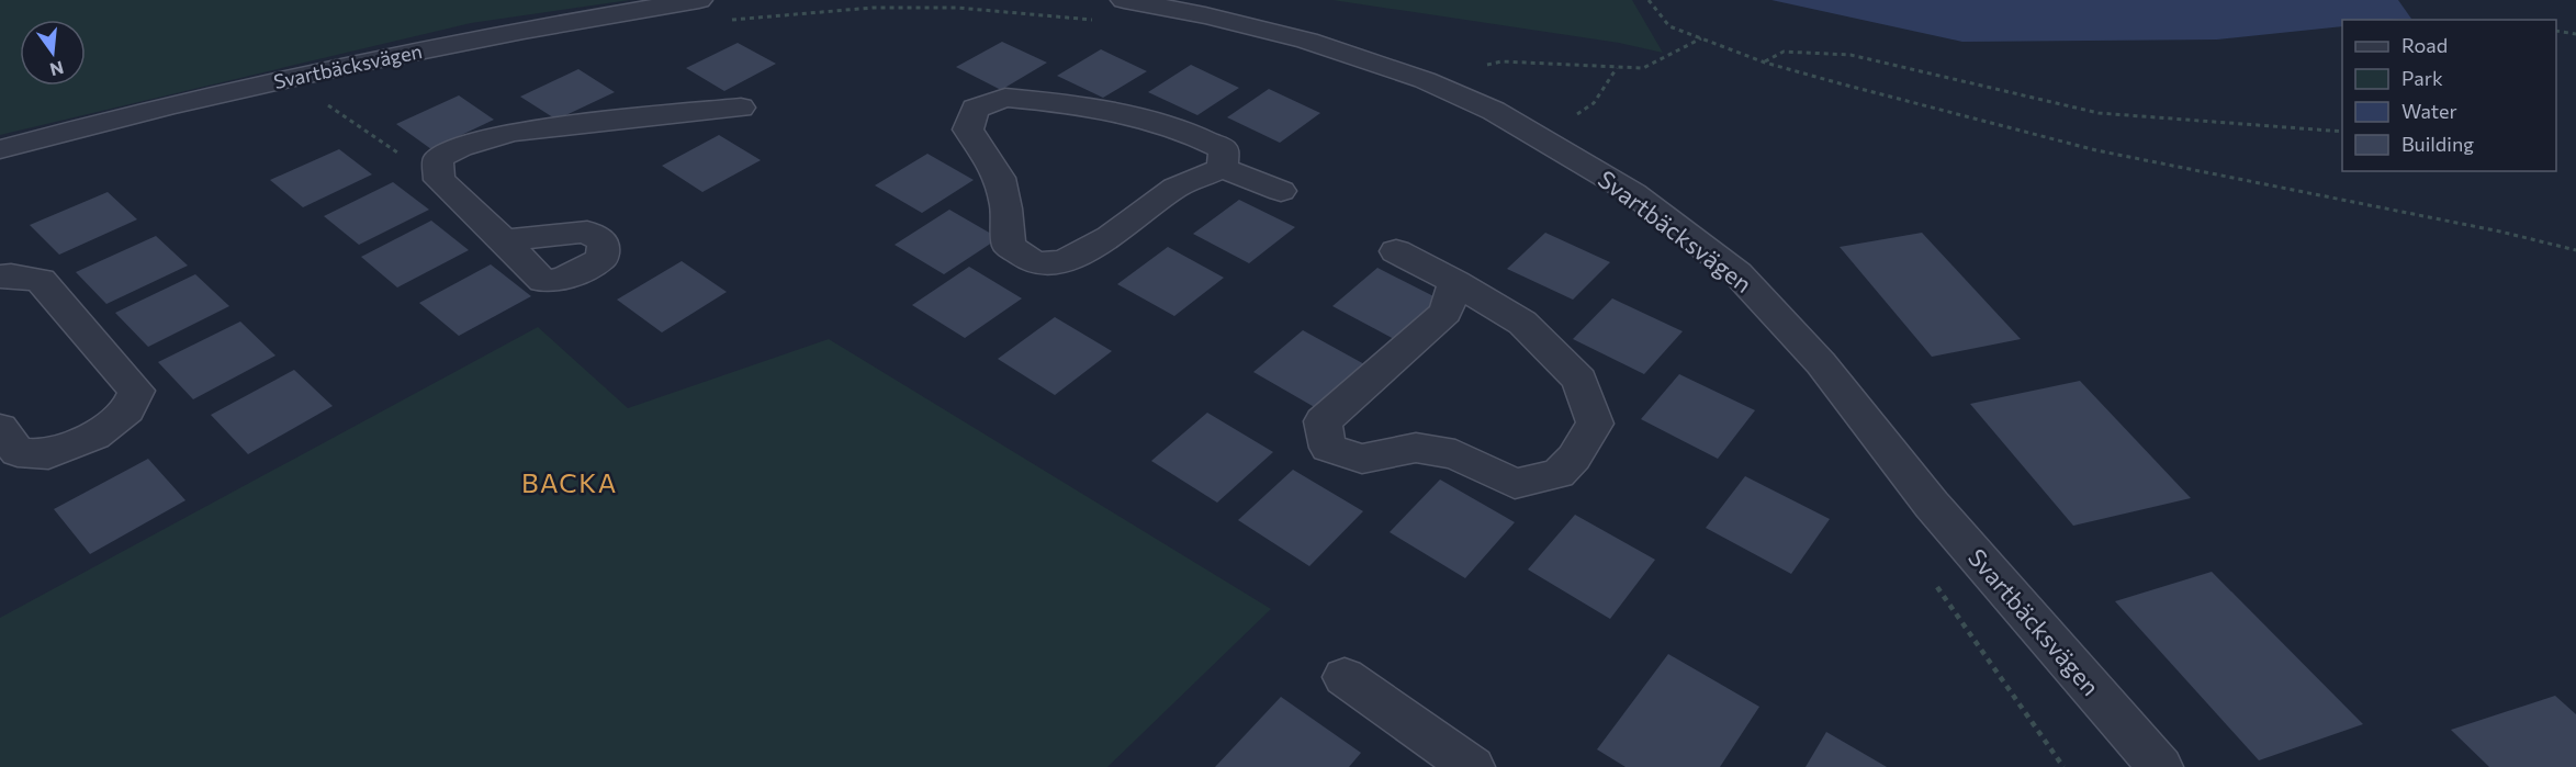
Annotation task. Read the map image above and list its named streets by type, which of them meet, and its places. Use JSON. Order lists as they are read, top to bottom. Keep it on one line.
{"streets":{"street":["Svartbäcksvägen"]},"districts":["BACKA"],"legend":["Road","Park","Water","Building"],"north":"bottom"}
